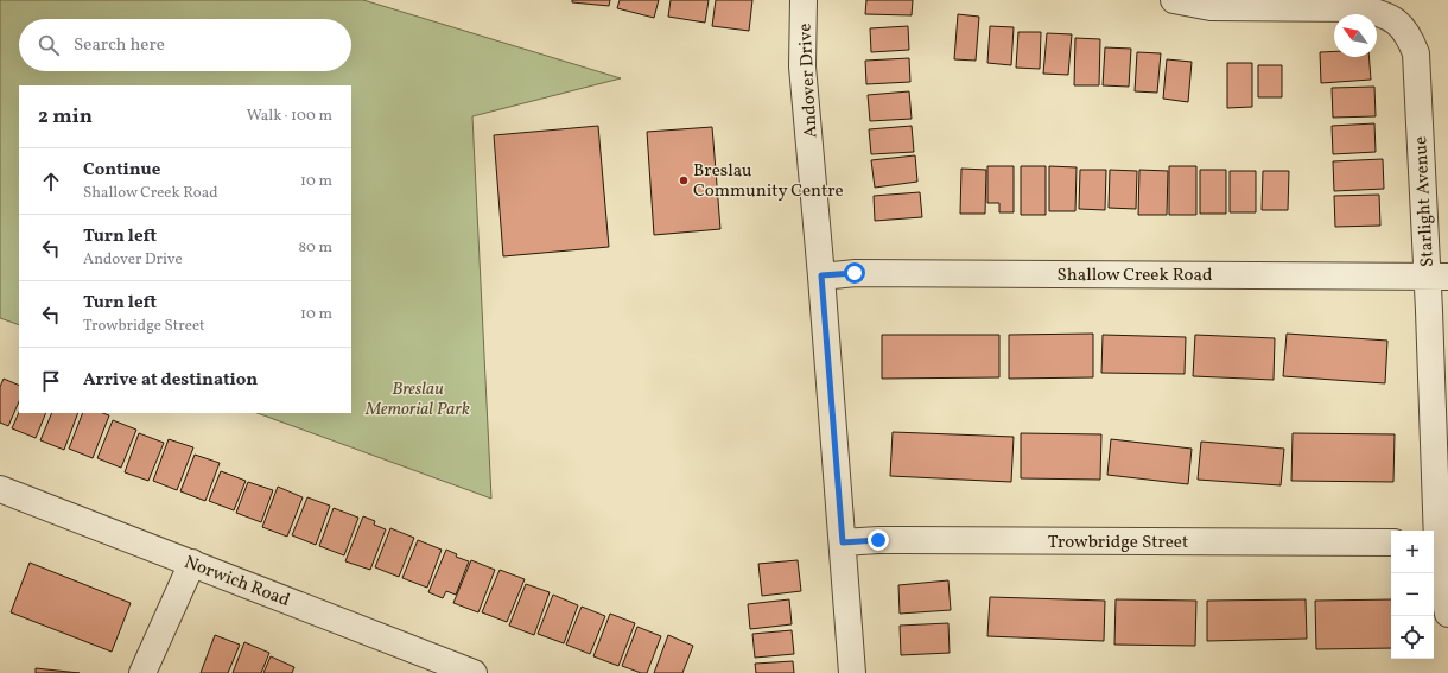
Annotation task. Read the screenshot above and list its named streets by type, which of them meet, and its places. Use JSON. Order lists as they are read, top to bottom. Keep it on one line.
{"streets":{"street":["Andover Drive","Starlight Avenue","Shallow Creek Road","Trowbridge Street","Norwich Road"]},"crossings":[["Andover Drive","Shallow Creek Road"],["Andover Drive","Trowbridge Street"],["Starlight Avenue","Shallow Creek Road"]],"parks":["Breslau Memorial Park"],"places":["Breslau Community Centre"],"north":"top left","page":{"search":"Search here","heading":["2 min","Walk · 100 m"],"list":[["Continue","Shallow Creek Road","10 m"],["Turn left","Andover Drive","80 m"],["Turn left","Trowbridge Street","10 m"],"Arrive at destination"],"map_buttons":["+","−"]}}
